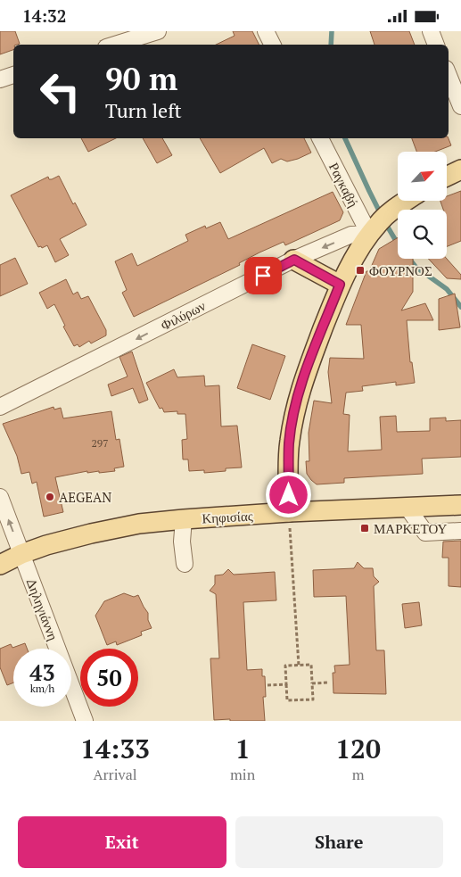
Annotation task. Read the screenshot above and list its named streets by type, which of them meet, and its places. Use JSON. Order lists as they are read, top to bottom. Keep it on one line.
{"streets":{"main road":["Κηφισίας"],"street":["Ραγκαβή","Φιλύρων","Δηληγιάννη"]},"crossings":[["Ραγκαβή","Φιλύρων"],["Κηφισίας","Δηληγιάννη"]],"one_way":["Φιλύρων"],"places":{"transit":["ΦΟΥΡΝΟΣ","ΜΑΡΚΕΤΟΥ"],"other":["AEGEAN"]},"house_numbers":["297"],"north":"top right","page":{"status":"14:32","turn":["90 m","Turn left"],"speed":"43 km/h","limit":"50","eta":["14:33","Arrival","1","min","120","m"],"buttons":["Exit","Share"]}}
